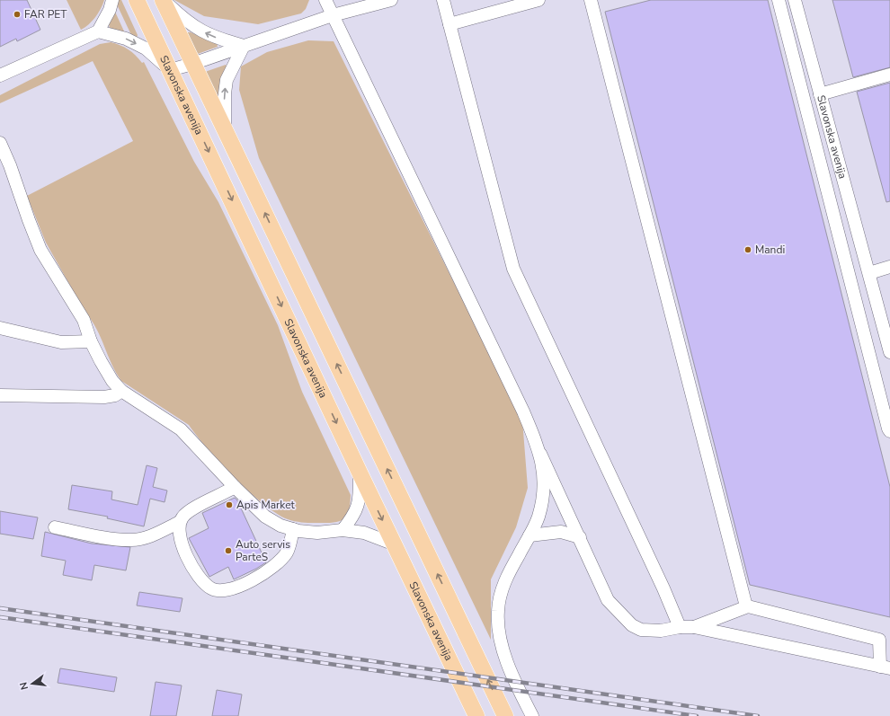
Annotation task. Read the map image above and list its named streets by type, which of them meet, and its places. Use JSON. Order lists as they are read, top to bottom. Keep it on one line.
{"streets":{"main road":["Slavonska avenija"]},"places":["FAR PET","Mandi","Apis Market","Auto servis ParteS"],"north":"left"}
